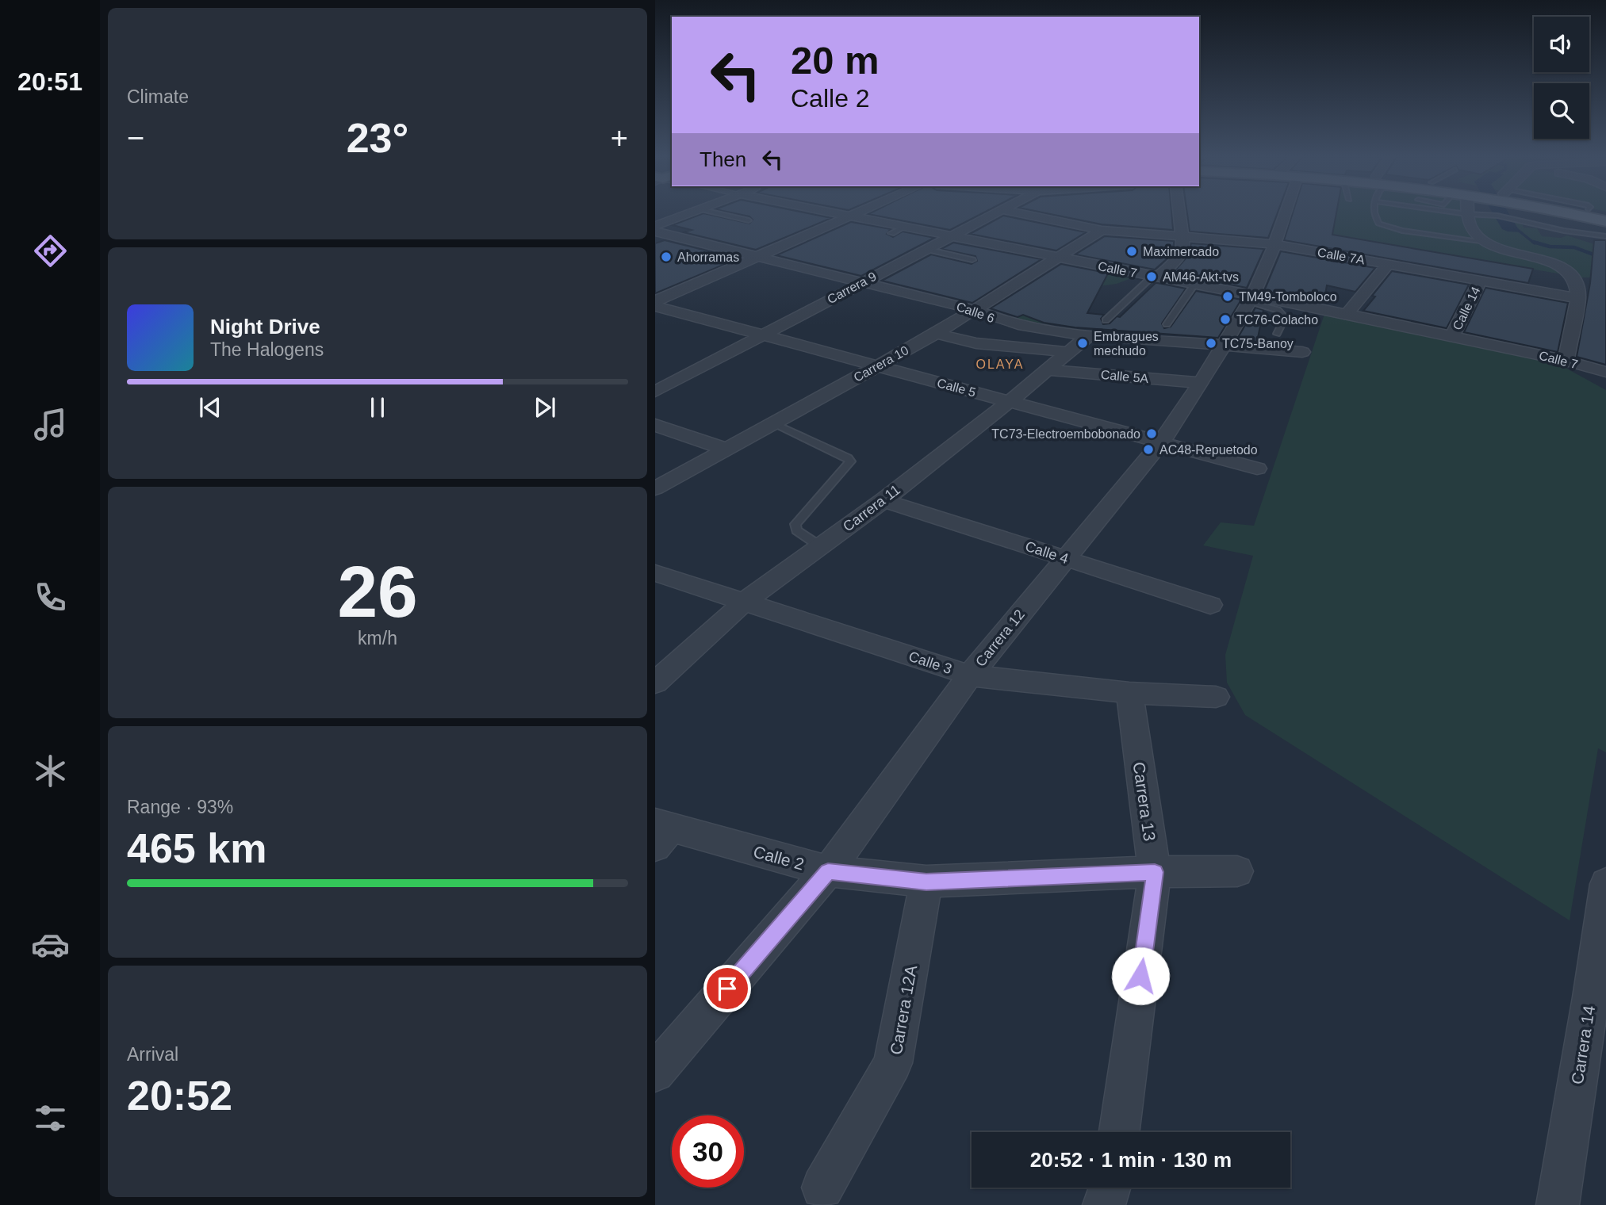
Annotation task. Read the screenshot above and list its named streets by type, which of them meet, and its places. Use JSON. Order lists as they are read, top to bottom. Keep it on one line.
{"streets":{"street":["Calle 7A","Calle 7","Carrera 9","Calle 14","Calle 6","Carrera 10","Calle 5A","Calle 5","Carrera 11","Calle 4","Carrera 12","Calle 3","Carrera 13","Calle 2","Carrera 12A","Carrera 14"]},"crossings":[["Calle 7A","Calle 14"],["Calle 7A","Carrera 10"],["Calle 7A","Carrera 12"],["Calle 7","Carrera 9"],["Calle 7","Calle 14"],["Calle 7","Carrera 10"],["Calle 7","Carrera 12"],["Carrera 9","Calle 6"],["Carrera 9","Calle 5"],["Calle 6","Carrera 10"],["Calle 6","Carrera 11"],["Calle 6","Carrera 12"],["Carrera 10","Calle 5"],["Calle 5A","Carrera 11"],["Calle 5A","Carrera 12"],["Calle 5","Carrera 11"],["Calle 5","Carrera 12"],["Carrera 11","Calle 4"],["Carrera 11","Calle 3"],["Calle 4","Carrera 12"],["Carrera 12","Calle 3"],["Carrera 12","Calle 2"],["Calle 3","Carrera 13"],["Carrera 13","Calle 2"],["Calle 2","Carrera 12A"]],"districts":["OLAYA"],"places":["Maximercado","Ahorramas","AM46-Akt-tvs","TM49-Tomboloco","TC76-Colacho","Embragues mechudo","TC75-Banoy","TC73-Electroembobonado","AC48-Repuetodo"],"page":{"tabs":"20:51","tile":["Climate",["26","km/h"],["Range · 93%","465 km"],["Arrival","20:52"]],"turn":["20 m","Calle 2"],"heat":["−","23°","+"],"then":"Then","song":["Night Drive","The Halogens"],"limit":"30","trip":"20:52 · 1 min · 130 m"}}
